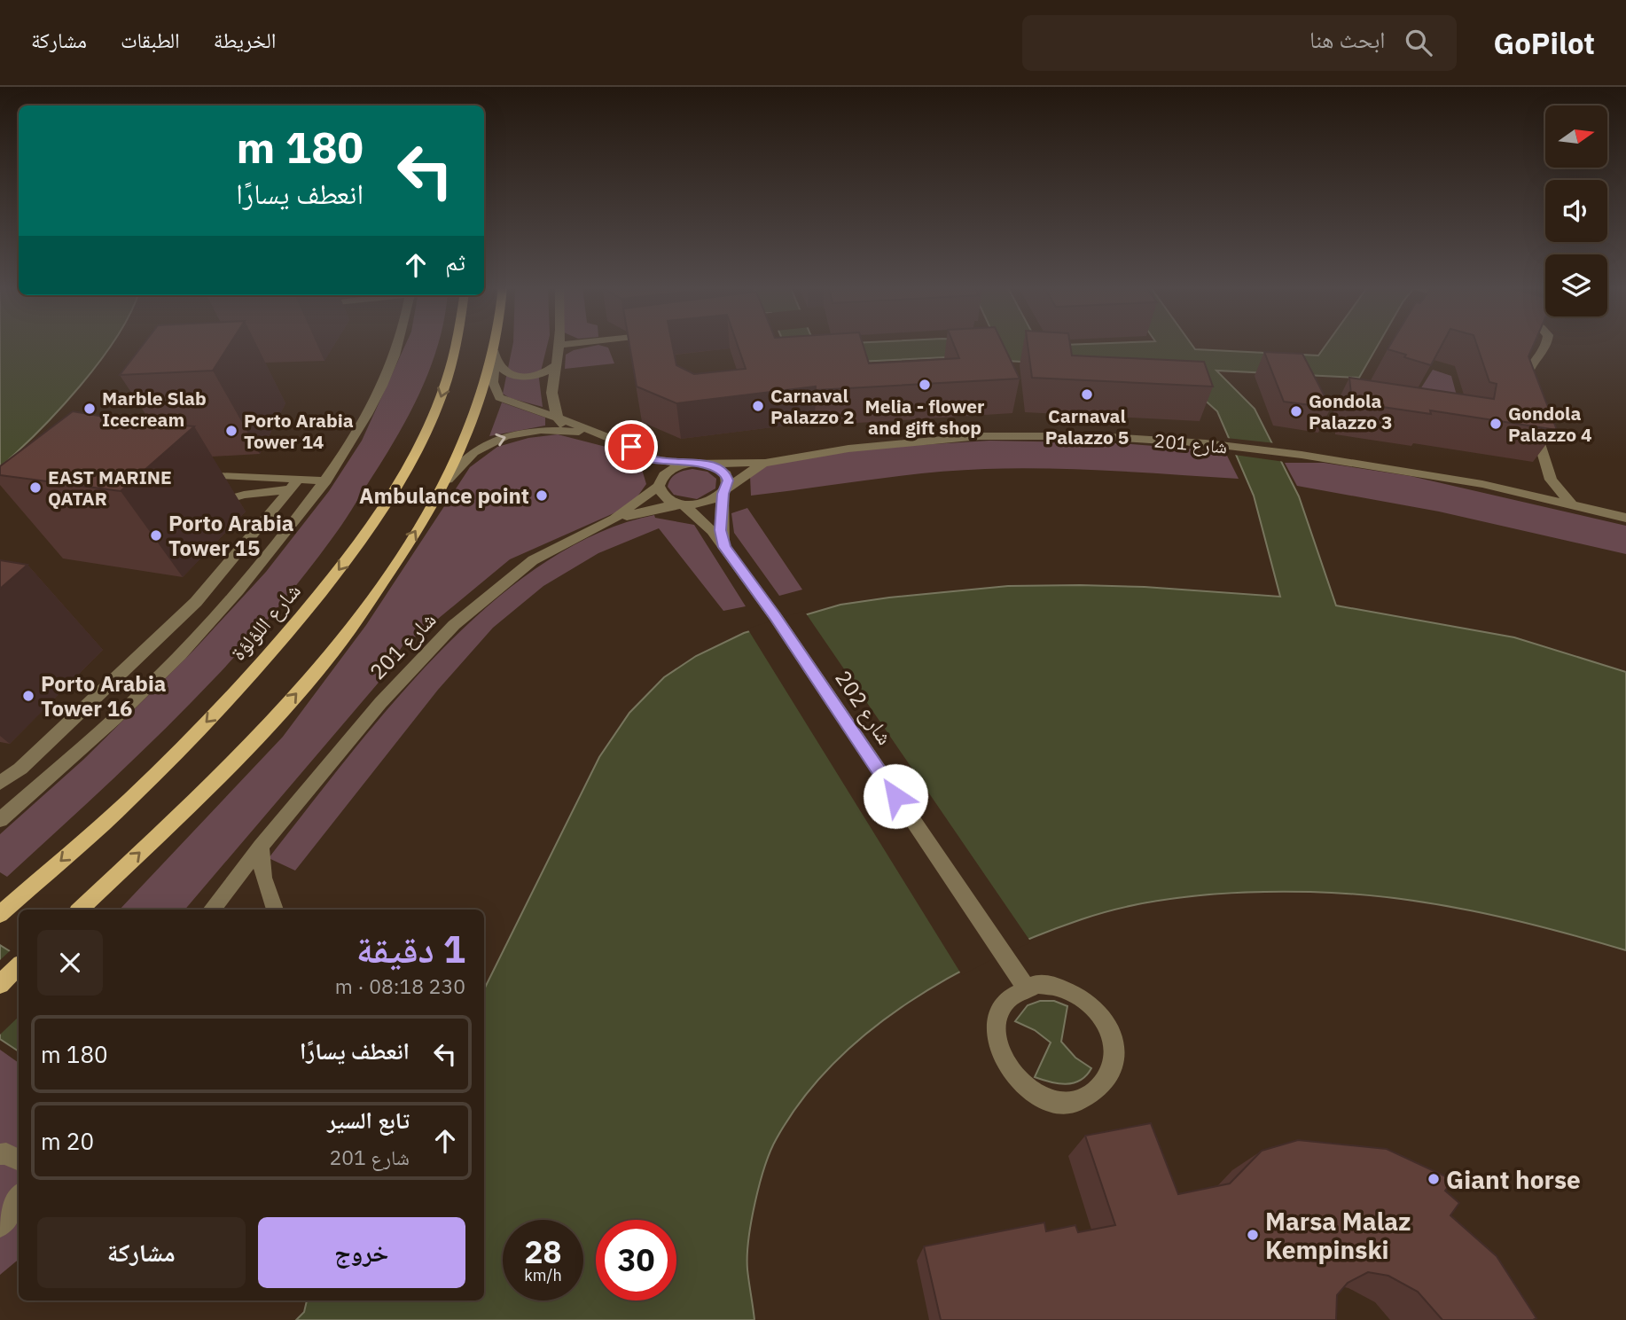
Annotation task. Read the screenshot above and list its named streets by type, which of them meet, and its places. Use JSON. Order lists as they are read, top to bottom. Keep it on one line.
{"streets":{"main road":["شارع اللؤلؤة"],"street":["شارع 201","شارع 202"]},"crossings":[["شارع 201","شارع 202"]],"places":["Melia - flower and gift shop","Carnaval Palazzo 5","Carnaval Palazzo 2","Marble Slab Icecream","Gondola Palazzo 3","Gondola Palazzo 4","Porto Arabia Tower 14","EAST MARINE QATAR","Ambulance point","Porto Arabia Tower 15","Porto Arabia Tower 16","Giant horse","Marsa Malaz Kempinski"],"north":"right","page":{"header":"GoPilot","search":"ابحث هنا","nav":["الخريطة","الطبقات","مشاركة"],"turn":["180 m","انعطف يسارًا"],"then":"ثم","heading":["1 دقيقة","230 m · 08:18"],"list":[{"name":"انعطف يسارًا","value":"180 m"},{"name":"تابع السير","note":"شارع 201","value":"20 m"}],"buttons":["خروج","مشاركة"],"speed":"28 km/h","limit":"30"}}
